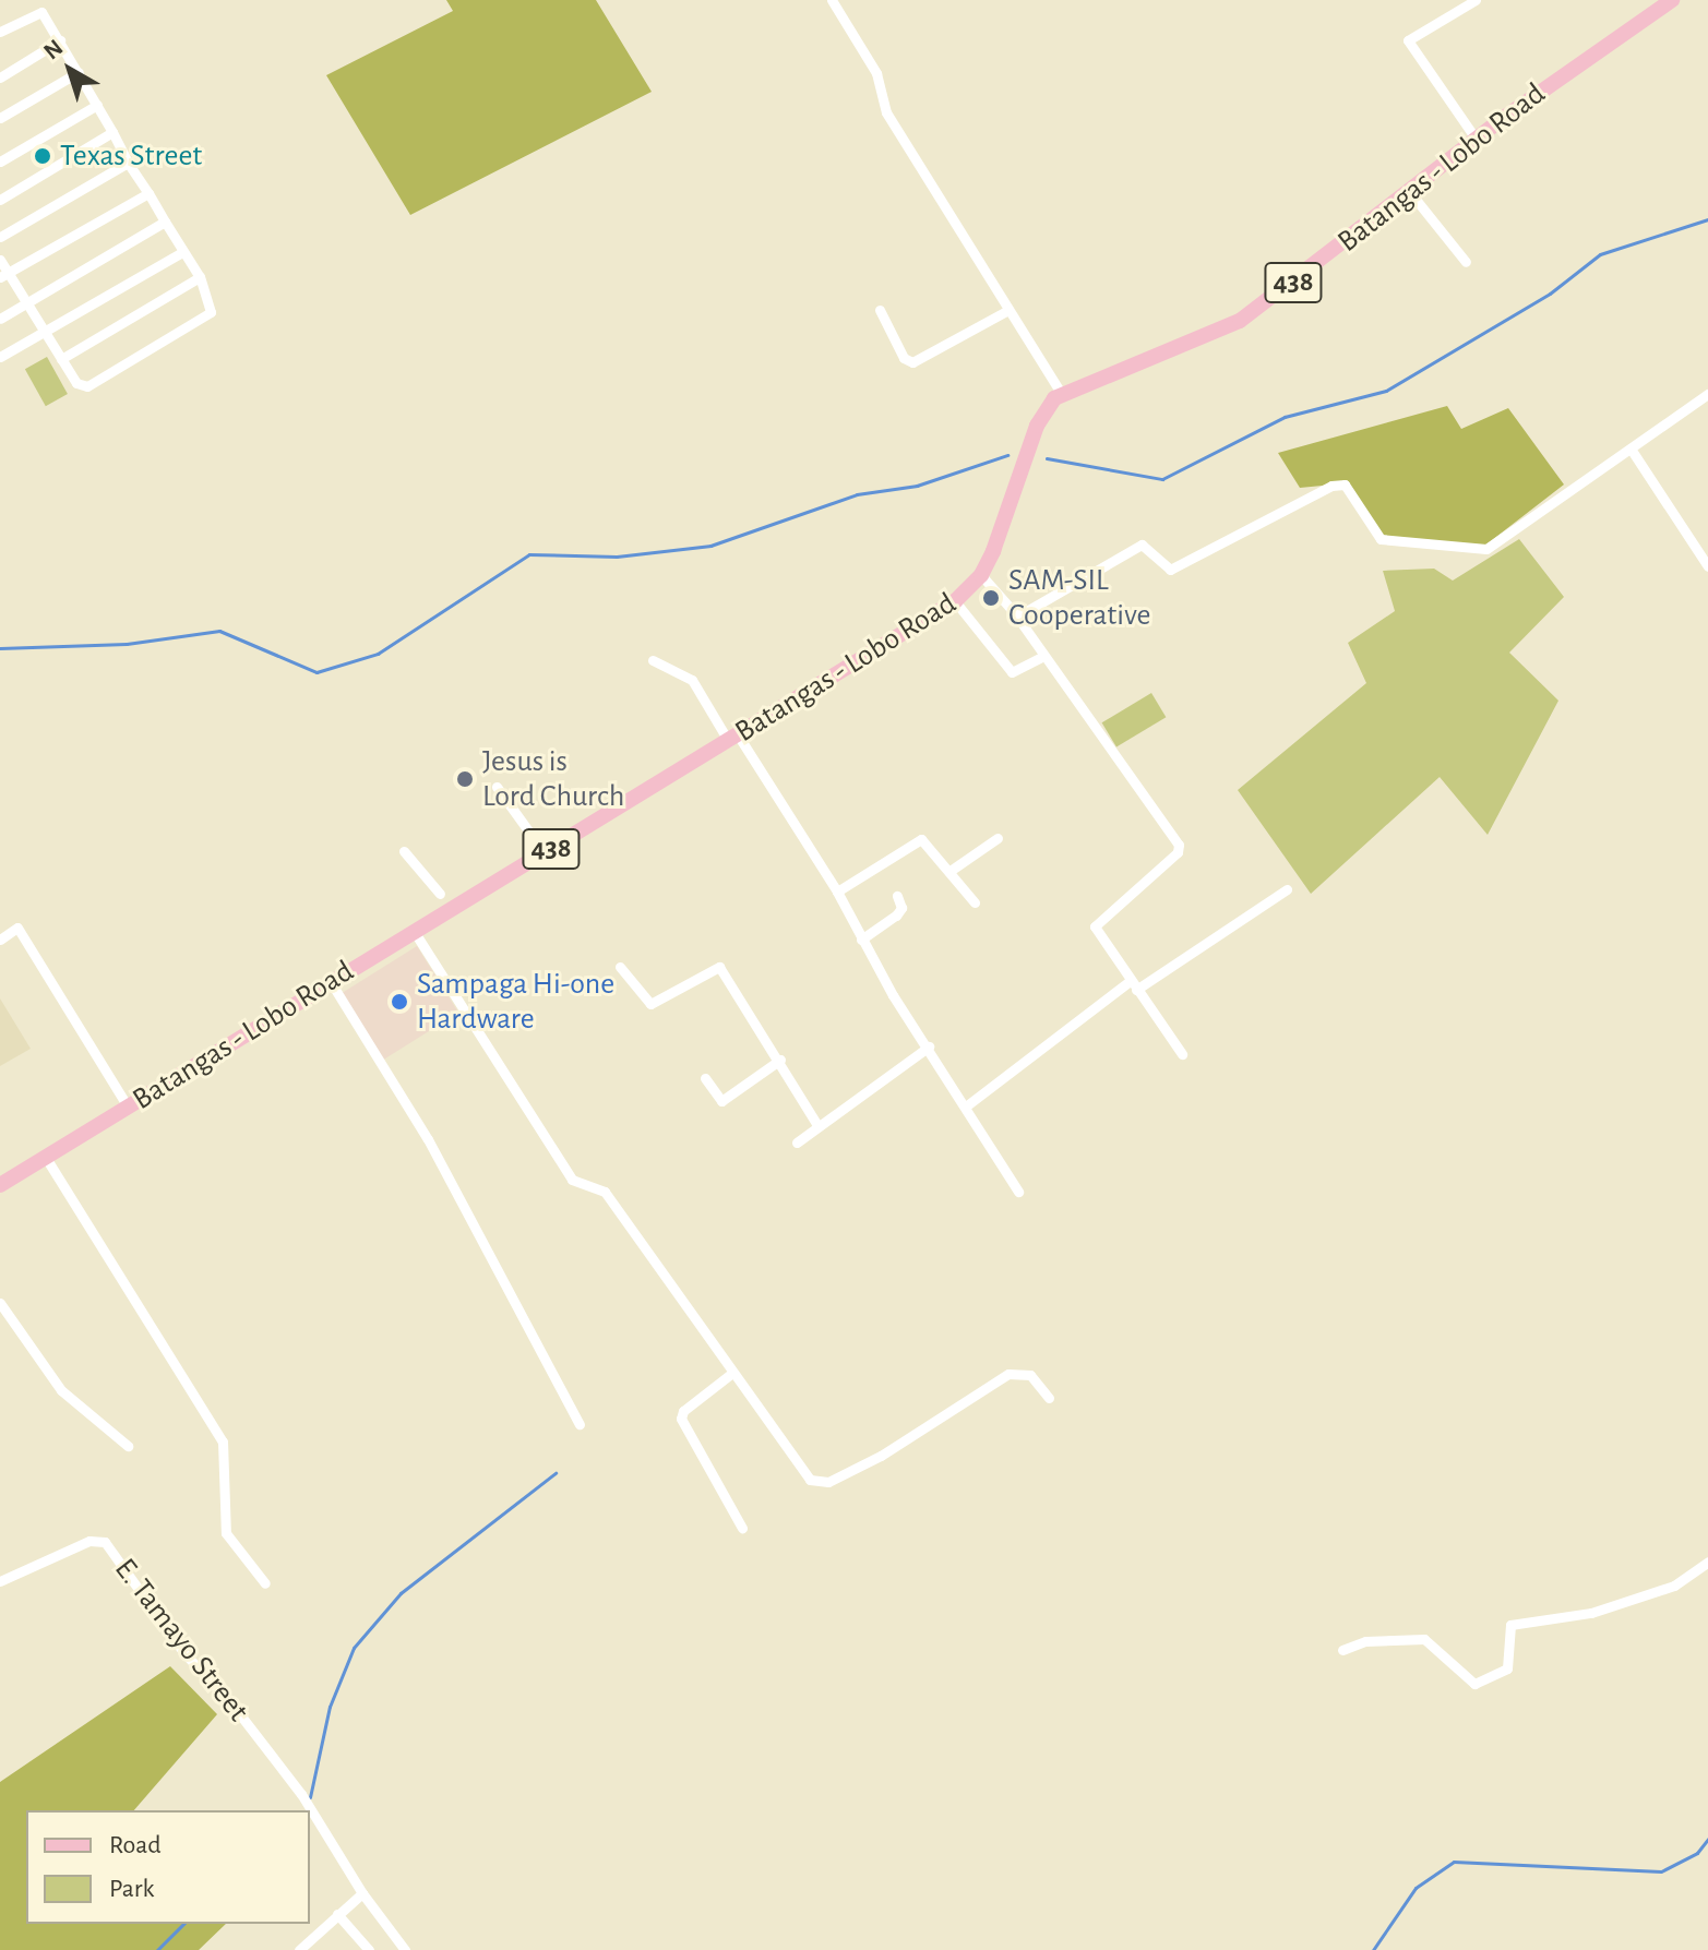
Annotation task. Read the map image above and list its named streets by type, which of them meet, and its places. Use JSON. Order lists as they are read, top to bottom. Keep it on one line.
{"streets":{"main road":["Batangas - Lobo Road","438"],"street":["E. Tamayo Street"]},"places":["Texas Street","SAM-SIL Cooperative","Jesus is Lord Church","Sampaga Hi-one Hardware"],"legend":["Road","Park"],"north":"top left"}
